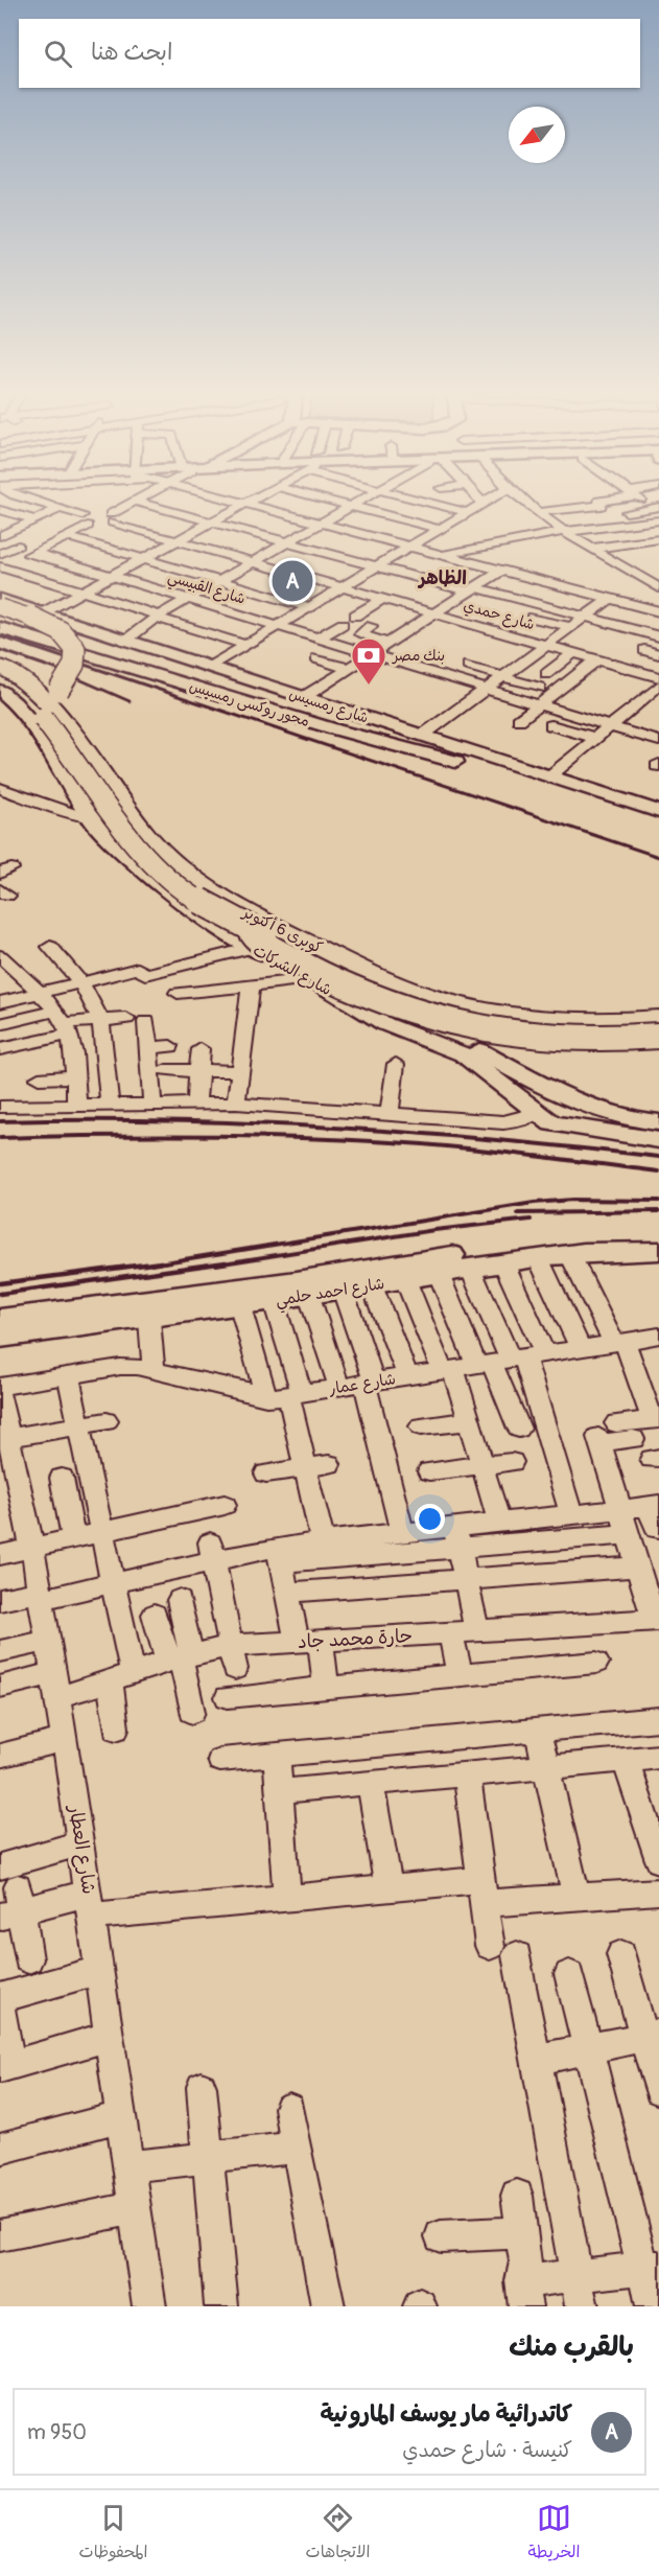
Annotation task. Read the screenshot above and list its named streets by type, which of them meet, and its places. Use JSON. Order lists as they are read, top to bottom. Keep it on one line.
{"streets":{"highway":["كوبرى 6 أكتوبر"],"main road":["محور روكسى رمسيس","شارع رمسيس","شارع الشركات","شارع احمد حلمي"],"street":["شارع القبيسي","شارع حمدي","شارع عمار","حارة محمد جاد","شارع العطار"]},"crossings":[["محور روكسى رمسيس","شارع رمسيس"],["كوبرى 6 أكتوبر","شارع الشركات"],["حارة محمد جاد","شارع العطار"]],"districts":["الظاهر"],"places":{"bank":["بنك مصر"]},"north":"bottom left","page":{"search":"ابحث هنا","pins":"A","heading":"بالقرب منك","list":[{"mark":"A","name":"كاتدرائية مار يوسف المارونية","note":"كنيسة · شارع حمدي","value":"950 m"}],"nav":["الخريطة","الاتجاهات","المحفوظات"]}}
